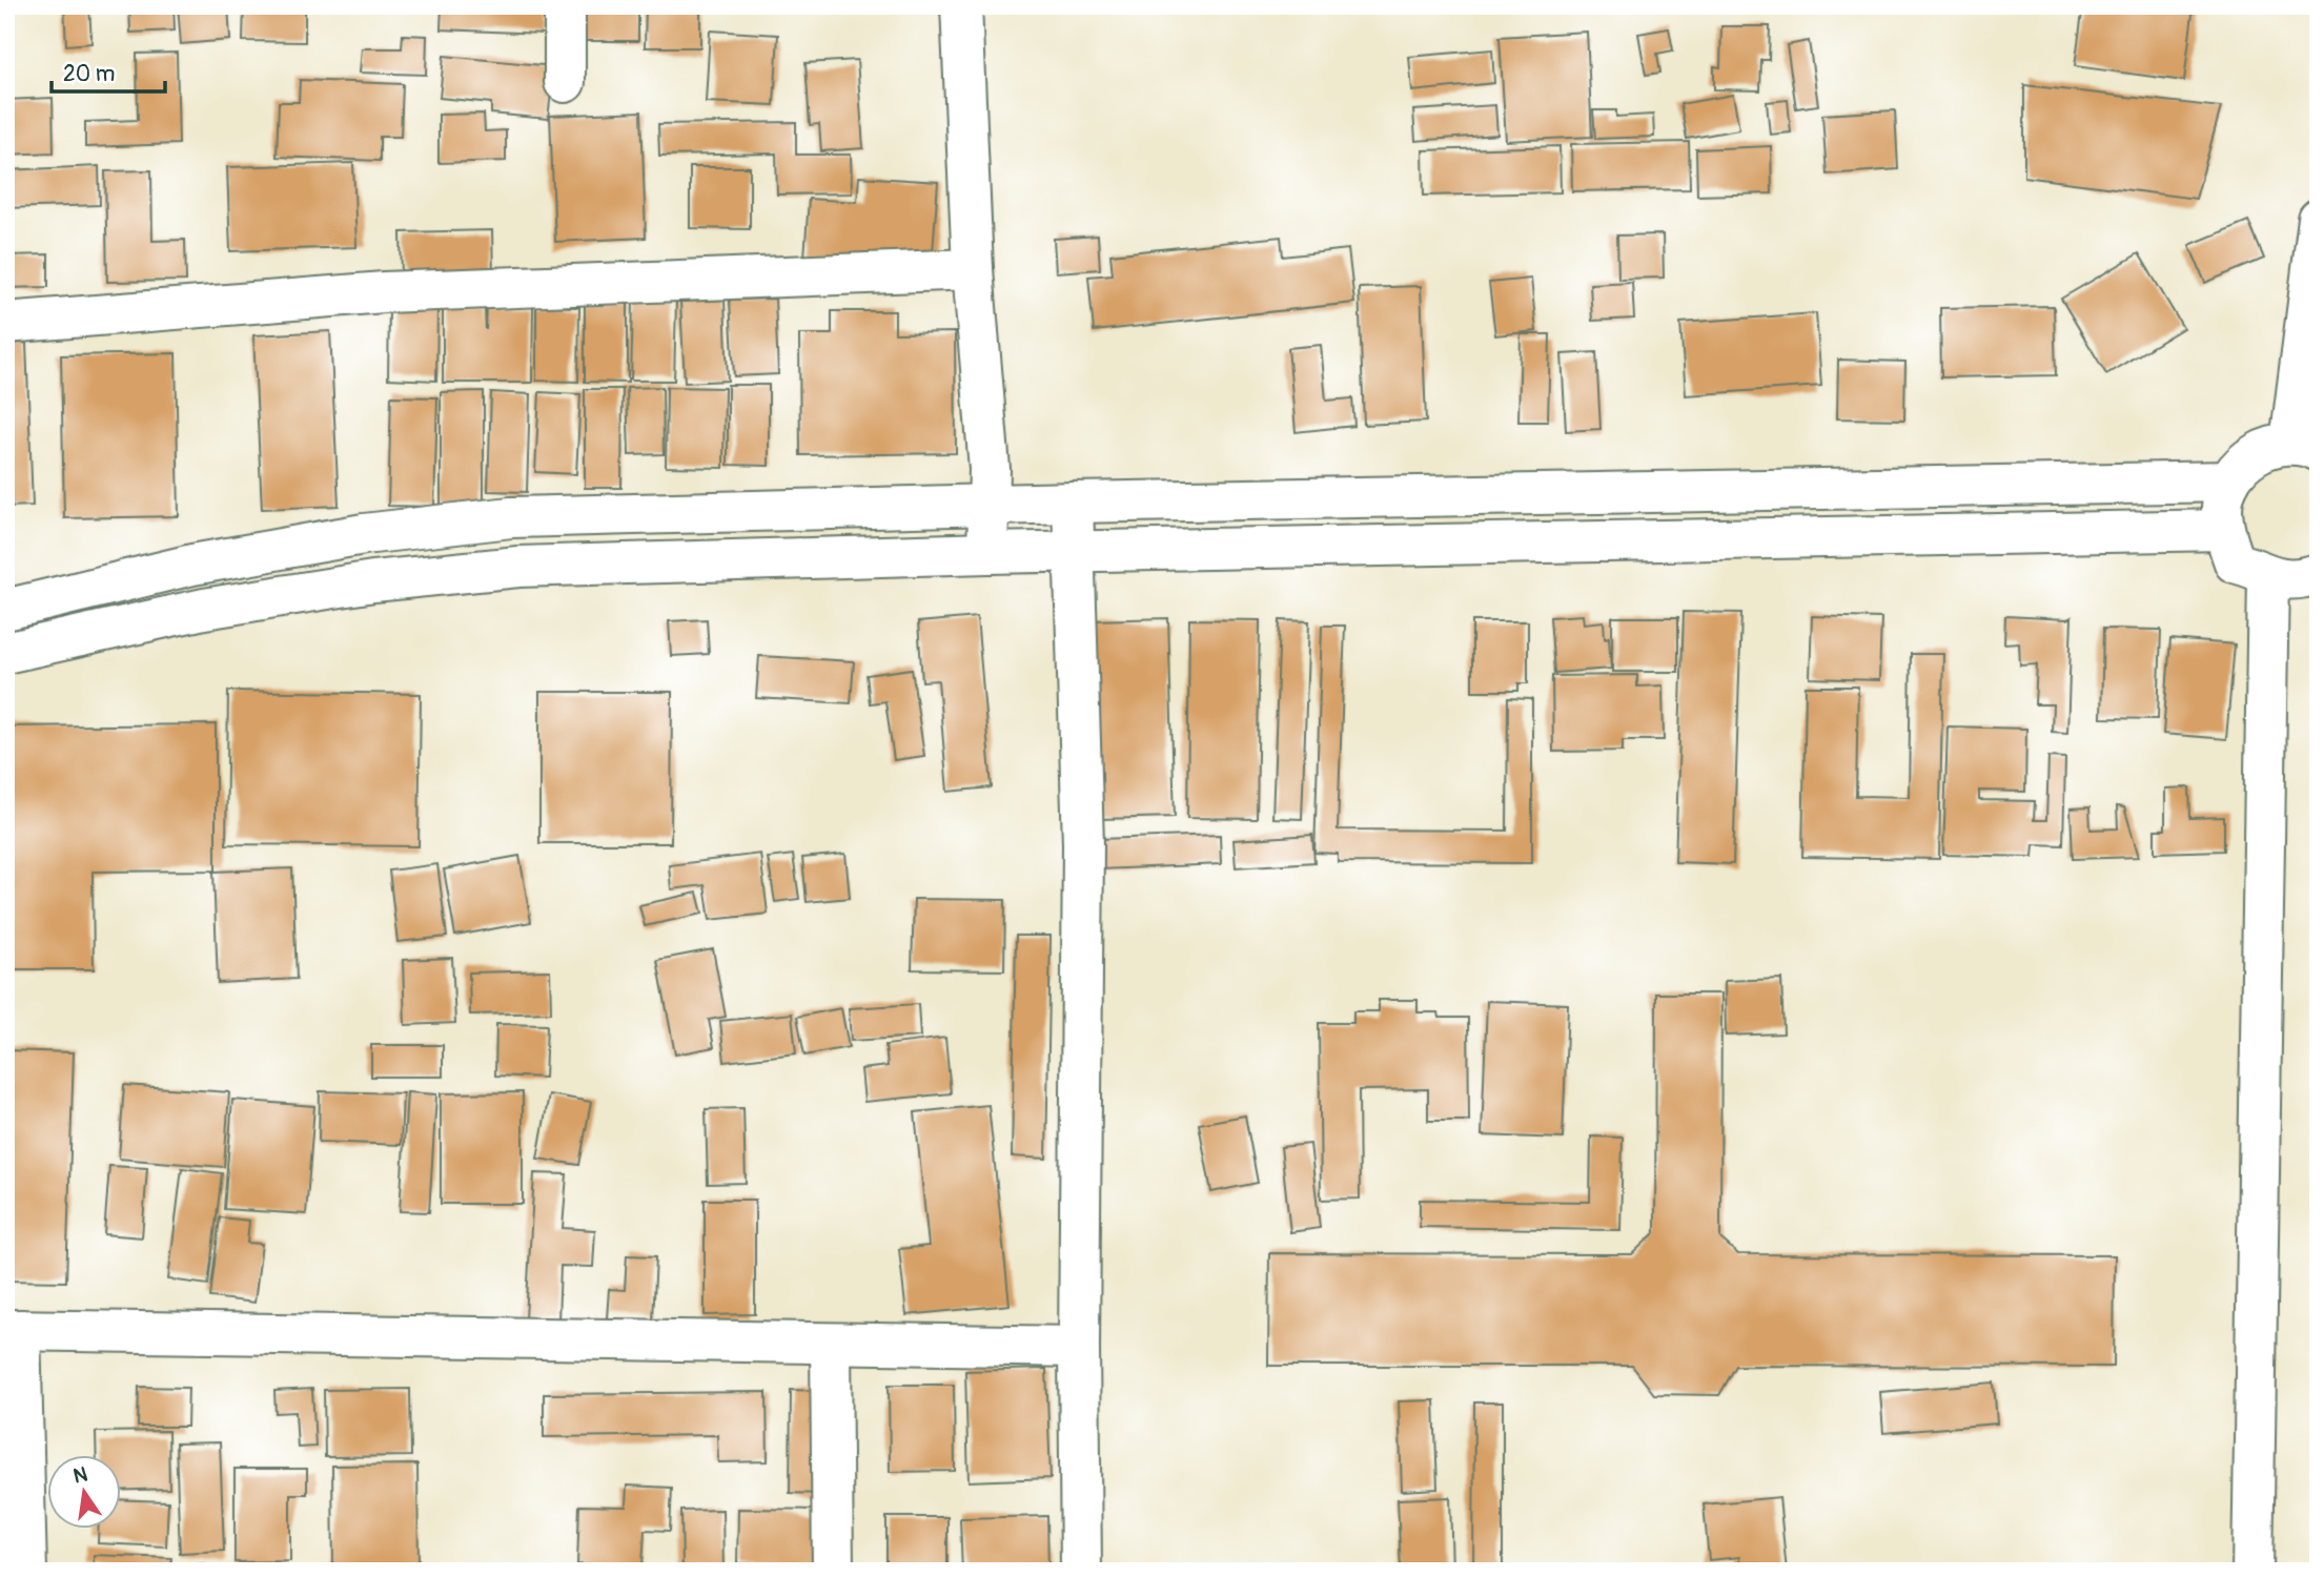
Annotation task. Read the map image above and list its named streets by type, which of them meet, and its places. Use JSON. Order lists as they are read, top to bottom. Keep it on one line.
{"scale_bar":"20 m","north":"top"}
